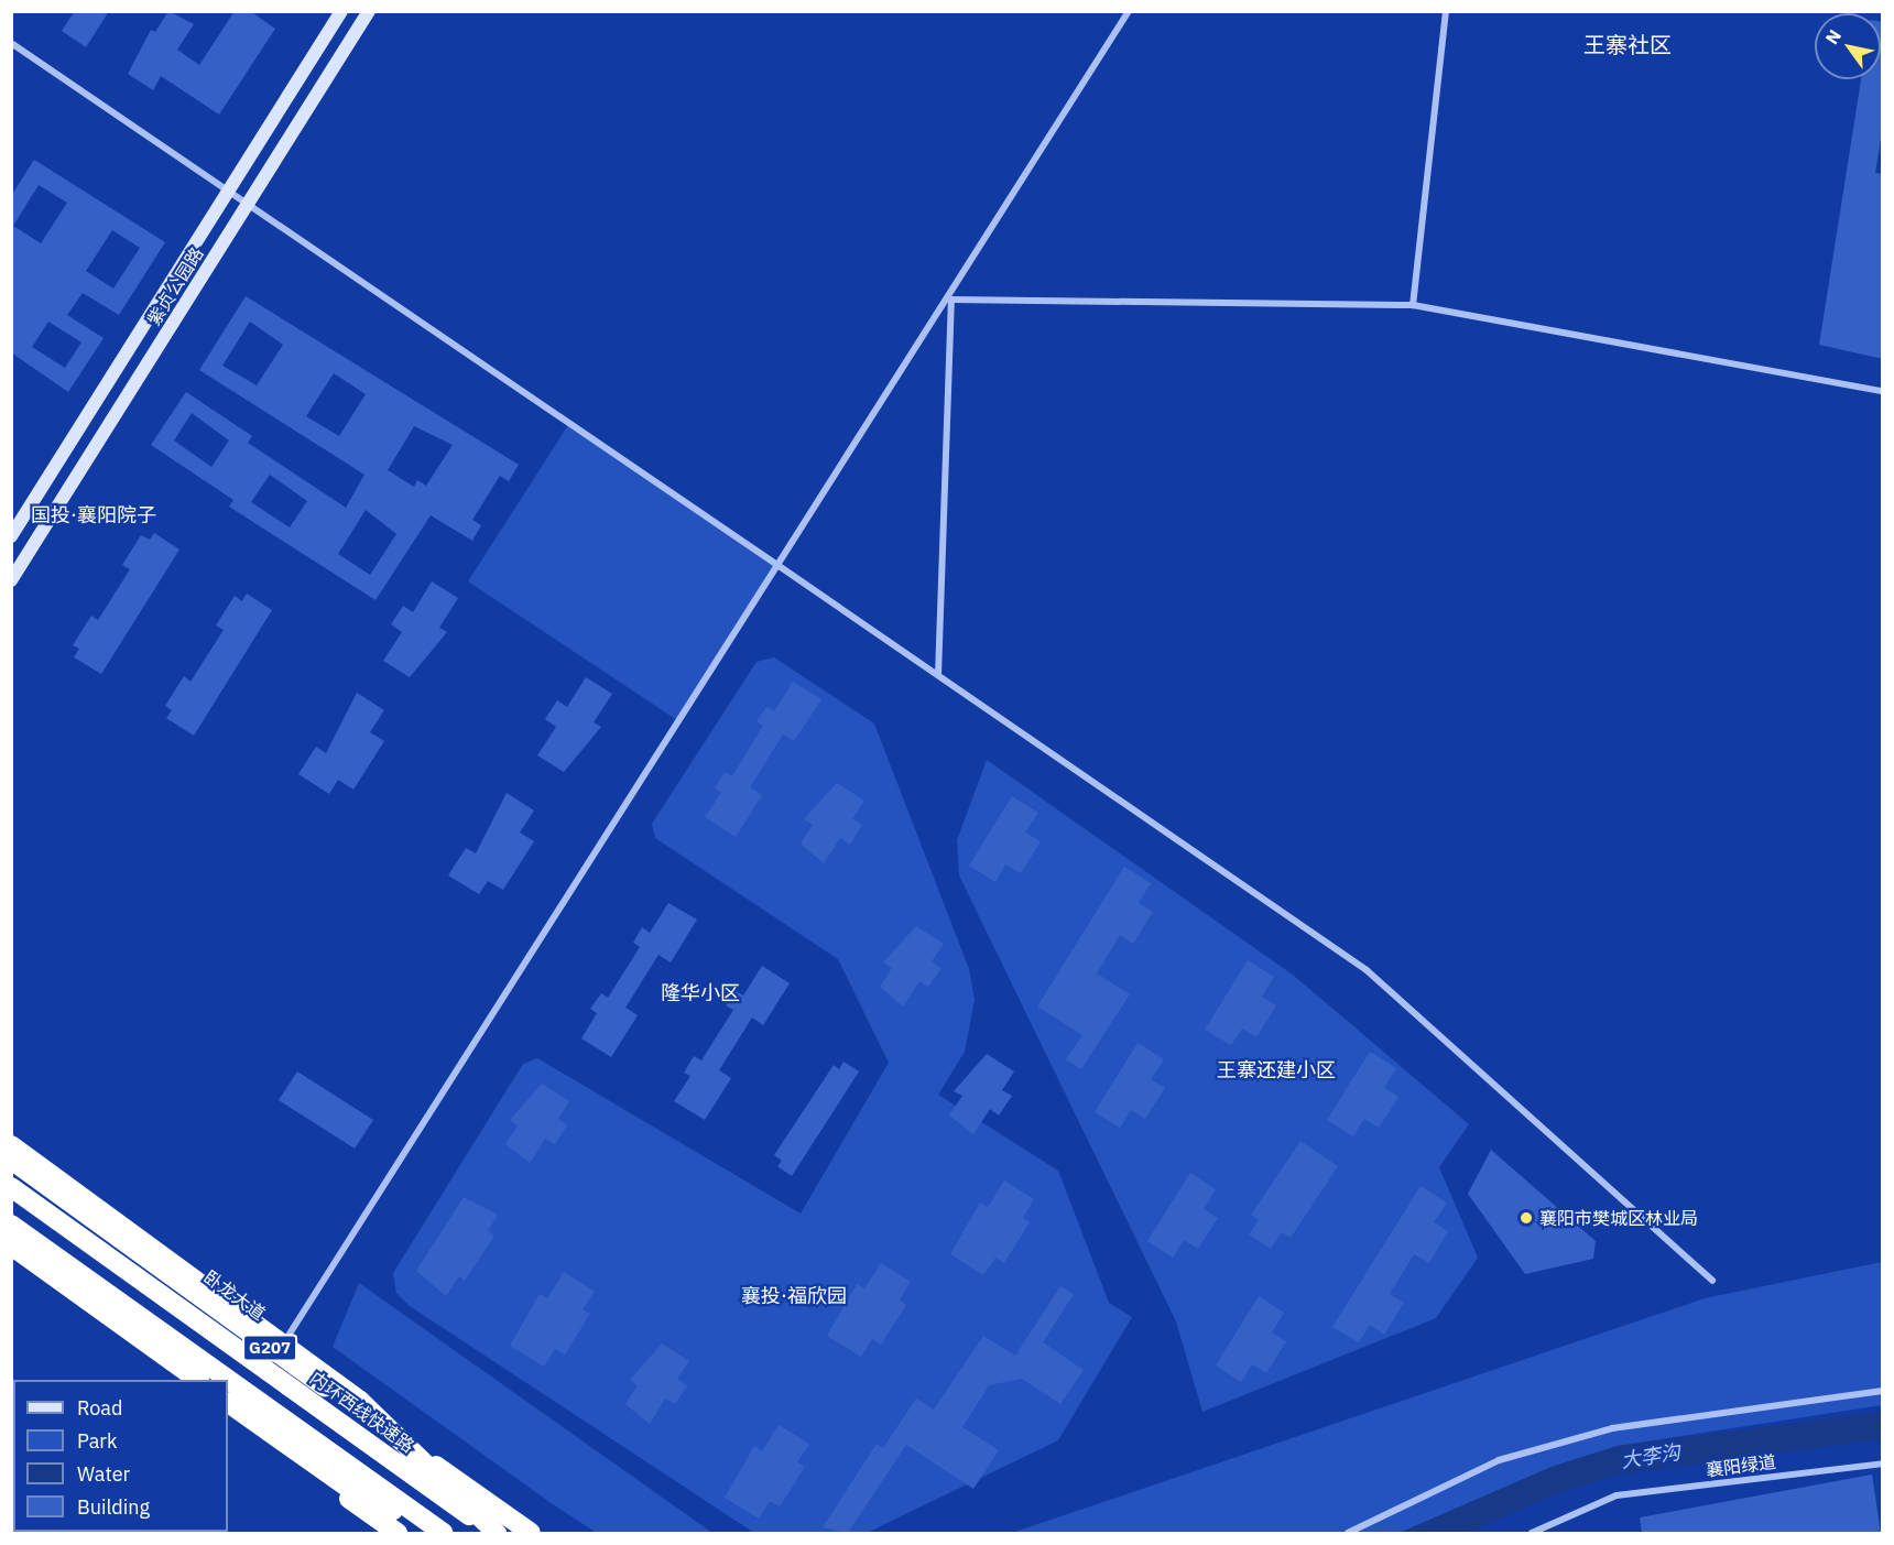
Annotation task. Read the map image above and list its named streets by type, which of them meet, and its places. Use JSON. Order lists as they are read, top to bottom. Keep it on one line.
{"streets":{"highway":["卧龙大道","G207","内环西线快速路"],"street":["紫贞公园路","襄阳绿道"]},"districts":["王寨社区","国投·襄阳院子","隆华小区","王寨还建小区","襄投·福欣园"],"water":["大李沟"],"places":["襄阳市樊城区林业局"],"legend":["Road","Park","Water","Building"],"north":"top left"}
